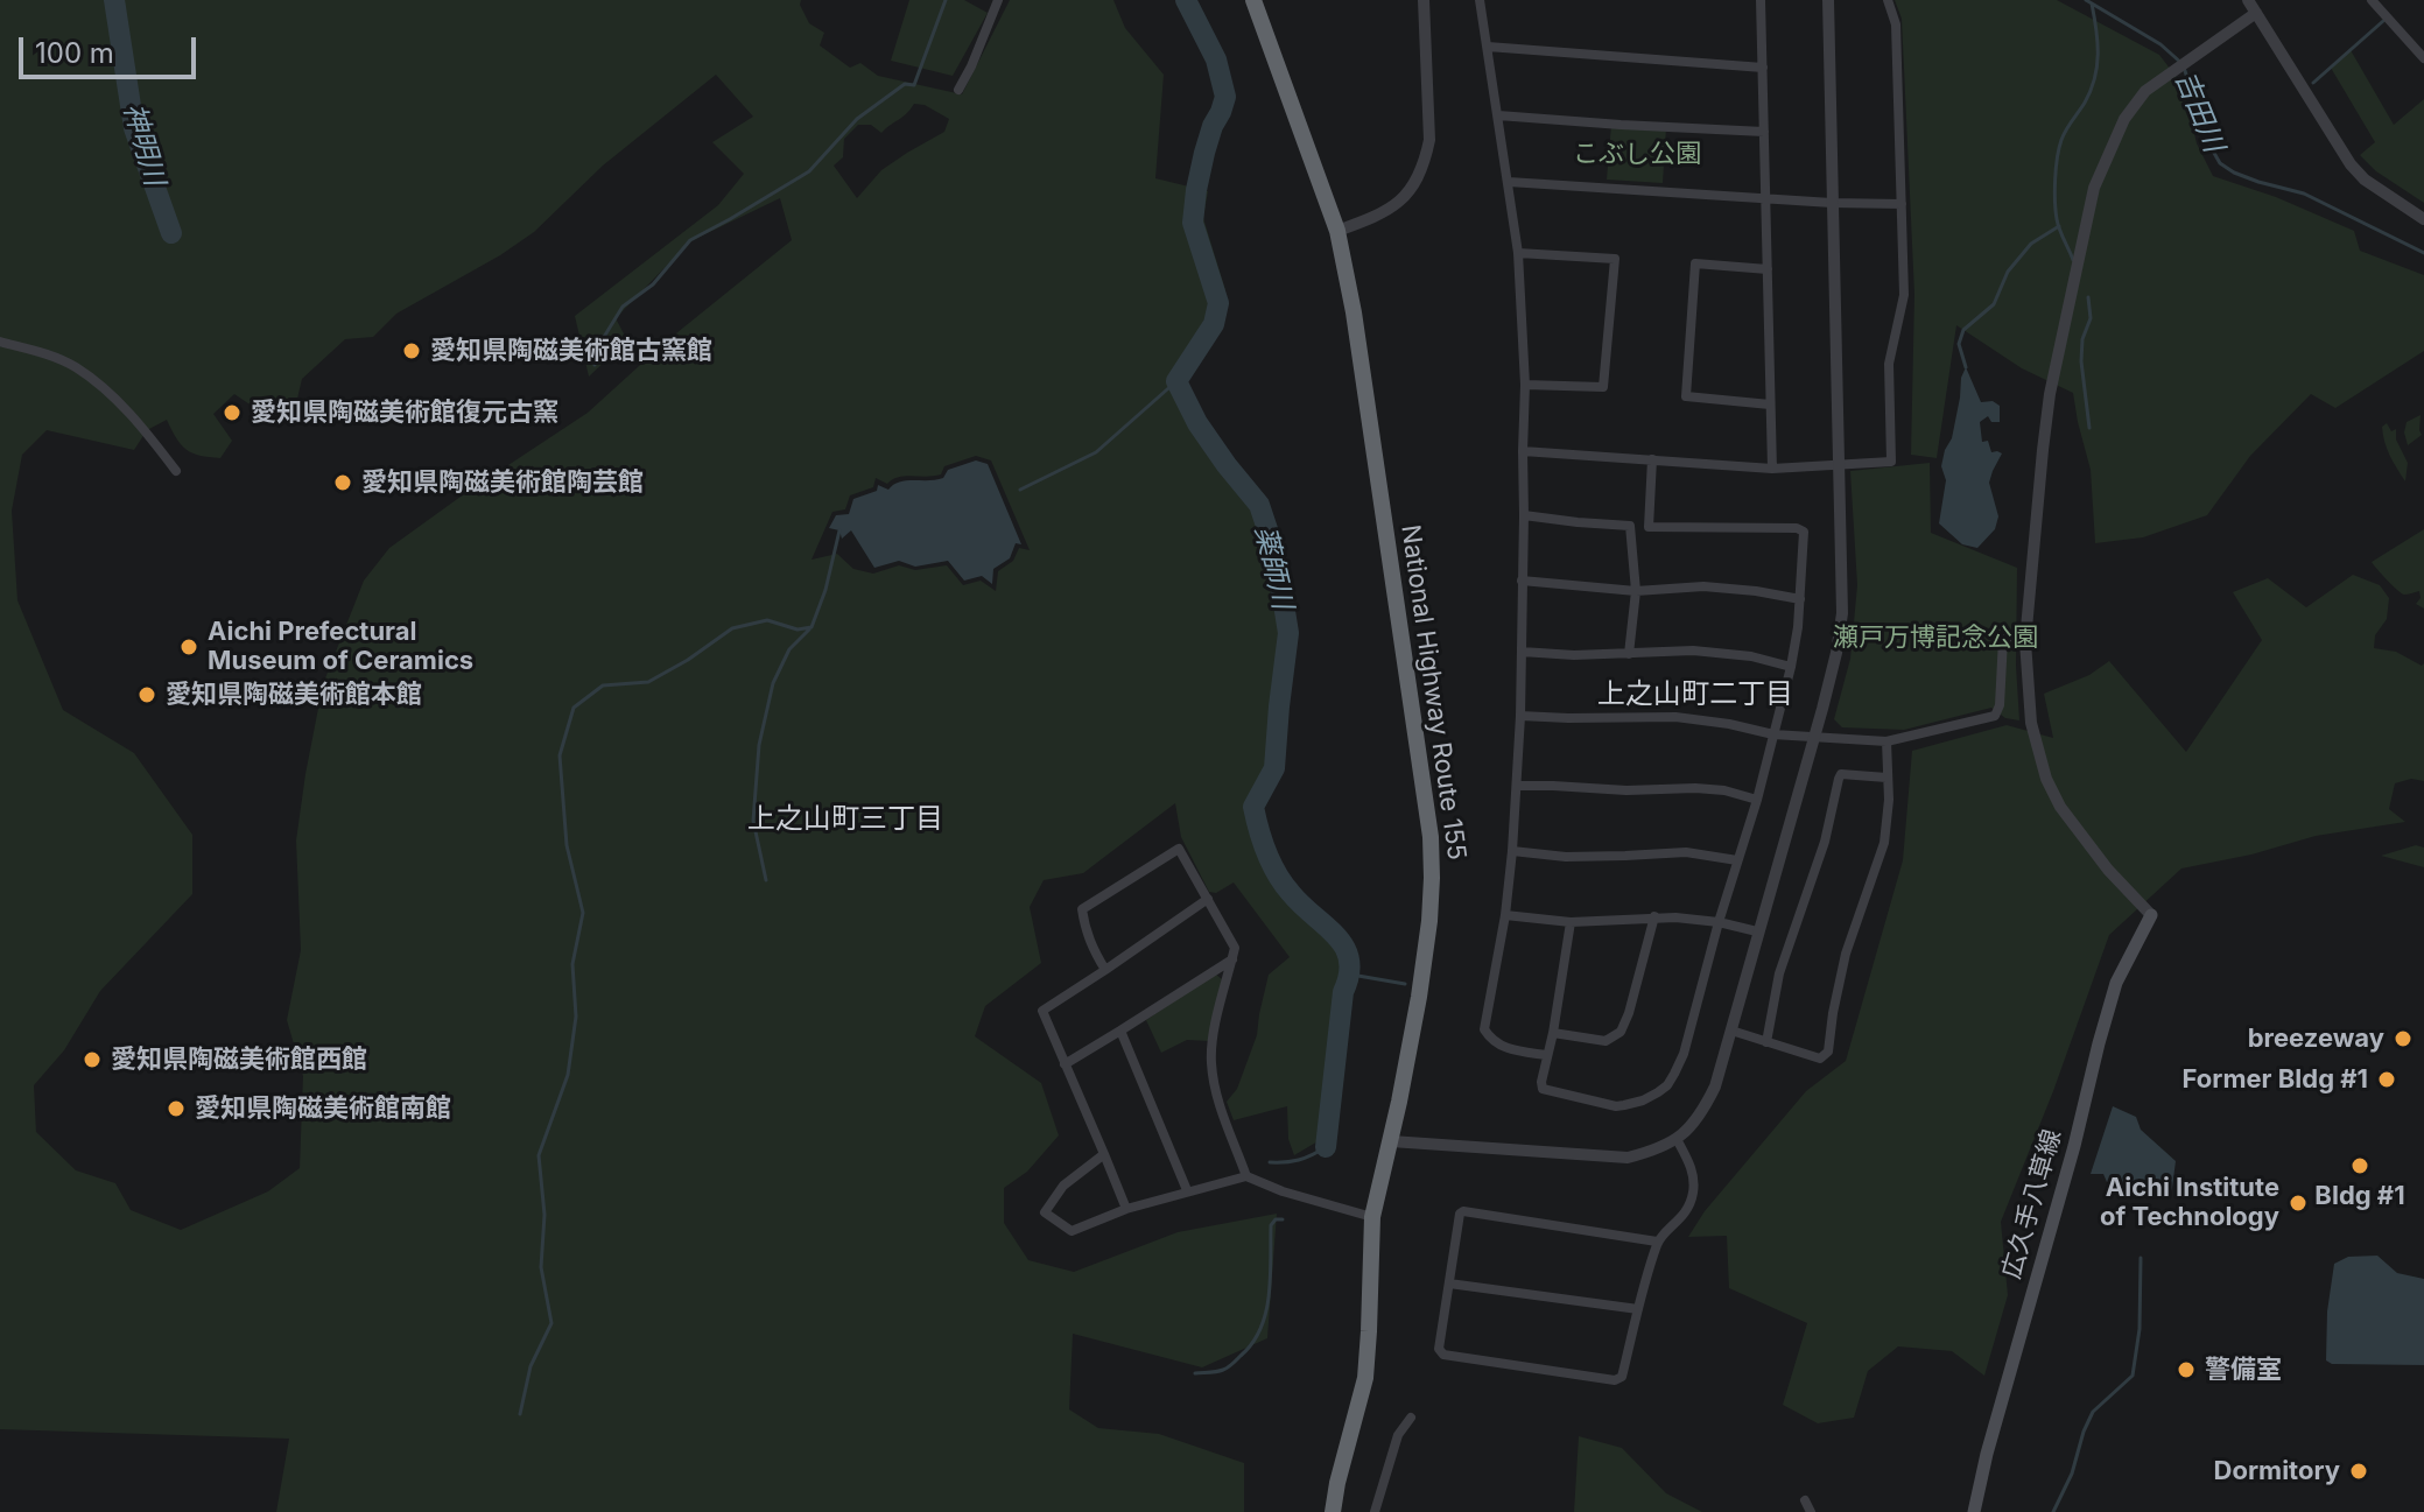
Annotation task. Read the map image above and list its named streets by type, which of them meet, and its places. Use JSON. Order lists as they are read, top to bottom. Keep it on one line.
{"streets":{"highway":["National Highway Route 155"],"main road":["広久手八草線"]},"districts":["上之山町二丁目","上之山町三丁目"],"water":["吉田川","神明川","薬師川"],"parks":["こぶし公園","瀬戸万博記念公園"],"places":["愛知県陶磁美術館古窯館","愛知県陶磁美術館復元古窯","愛知県陶磁美術館陶芸館","Aichi Prefectural Museum of Ceramics","愛知県陶磁美術館本館","breezeway","愛知県陶磁美術館西館","Former Bldg #1","愛知県陶磁美術館南館","Bldg #1","Aichi Institute of Technology","警備室","Dormitory"],"scale_bar":"100 m"}
